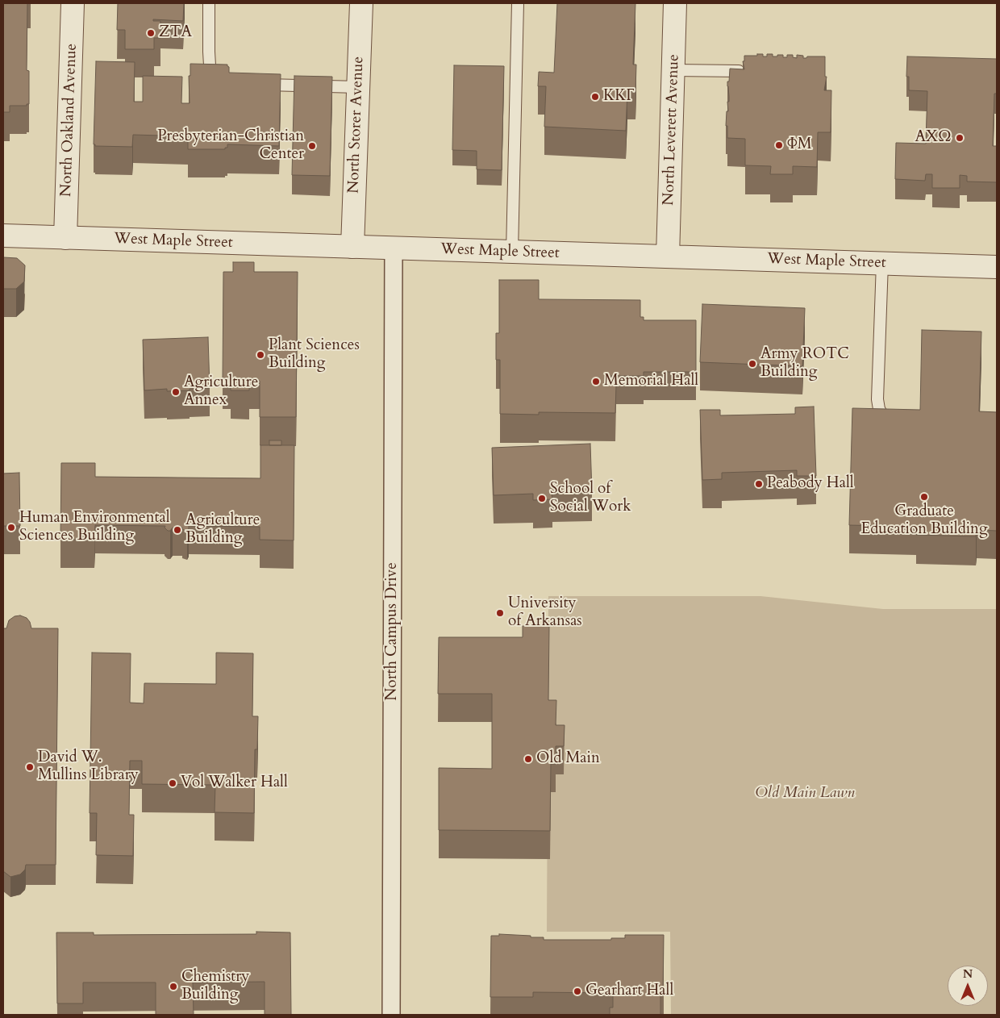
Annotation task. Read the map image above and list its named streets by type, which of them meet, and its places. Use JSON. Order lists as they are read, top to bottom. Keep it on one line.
{"streets":{"street":["North Oakland Avenue","North Storer Avenue","North Leverett Avenue","West Maple Street","North Campus Drive"]},"crossings":[["North Oakland Avenue","West Maple Street"],["North Storer Avenue","West Maple Street"],["North Leverett Avenue","West Maple Street"],["West Maple Street","North Campus Drive"]],"parks":["Old Main Lawn"],"places":["ΖΤΑ","ΚΚΓ","ΑΧΩ","ΦΜ","Presbyterian-Christian Center","Plant Sciences Building","Army ROTC Building","Memorial Hall","Agriculture Annex","Peabody Hall","Graduate Education Building","School of Social Work","Human Environmental Sciences Building","Agriculture Building","University of Arkansas","Old Main","David W. Mullins Library","Vol Walker Hall","Chemistry Building","Gearhart Hall"],"north":"top"}
